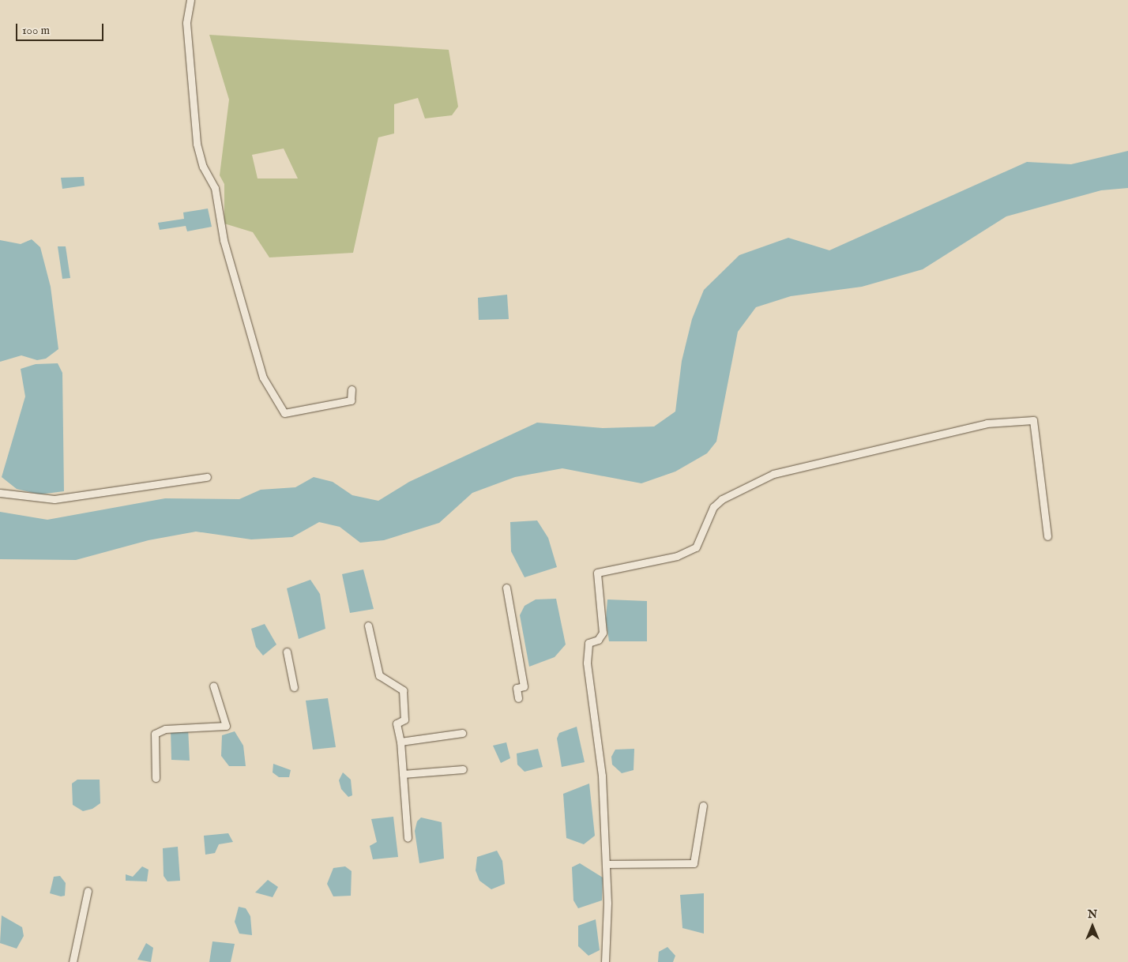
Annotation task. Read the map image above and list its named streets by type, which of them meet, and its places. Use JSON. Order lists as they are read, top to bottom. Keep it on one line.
{"scale_bar":"100 m","north":"top"}
